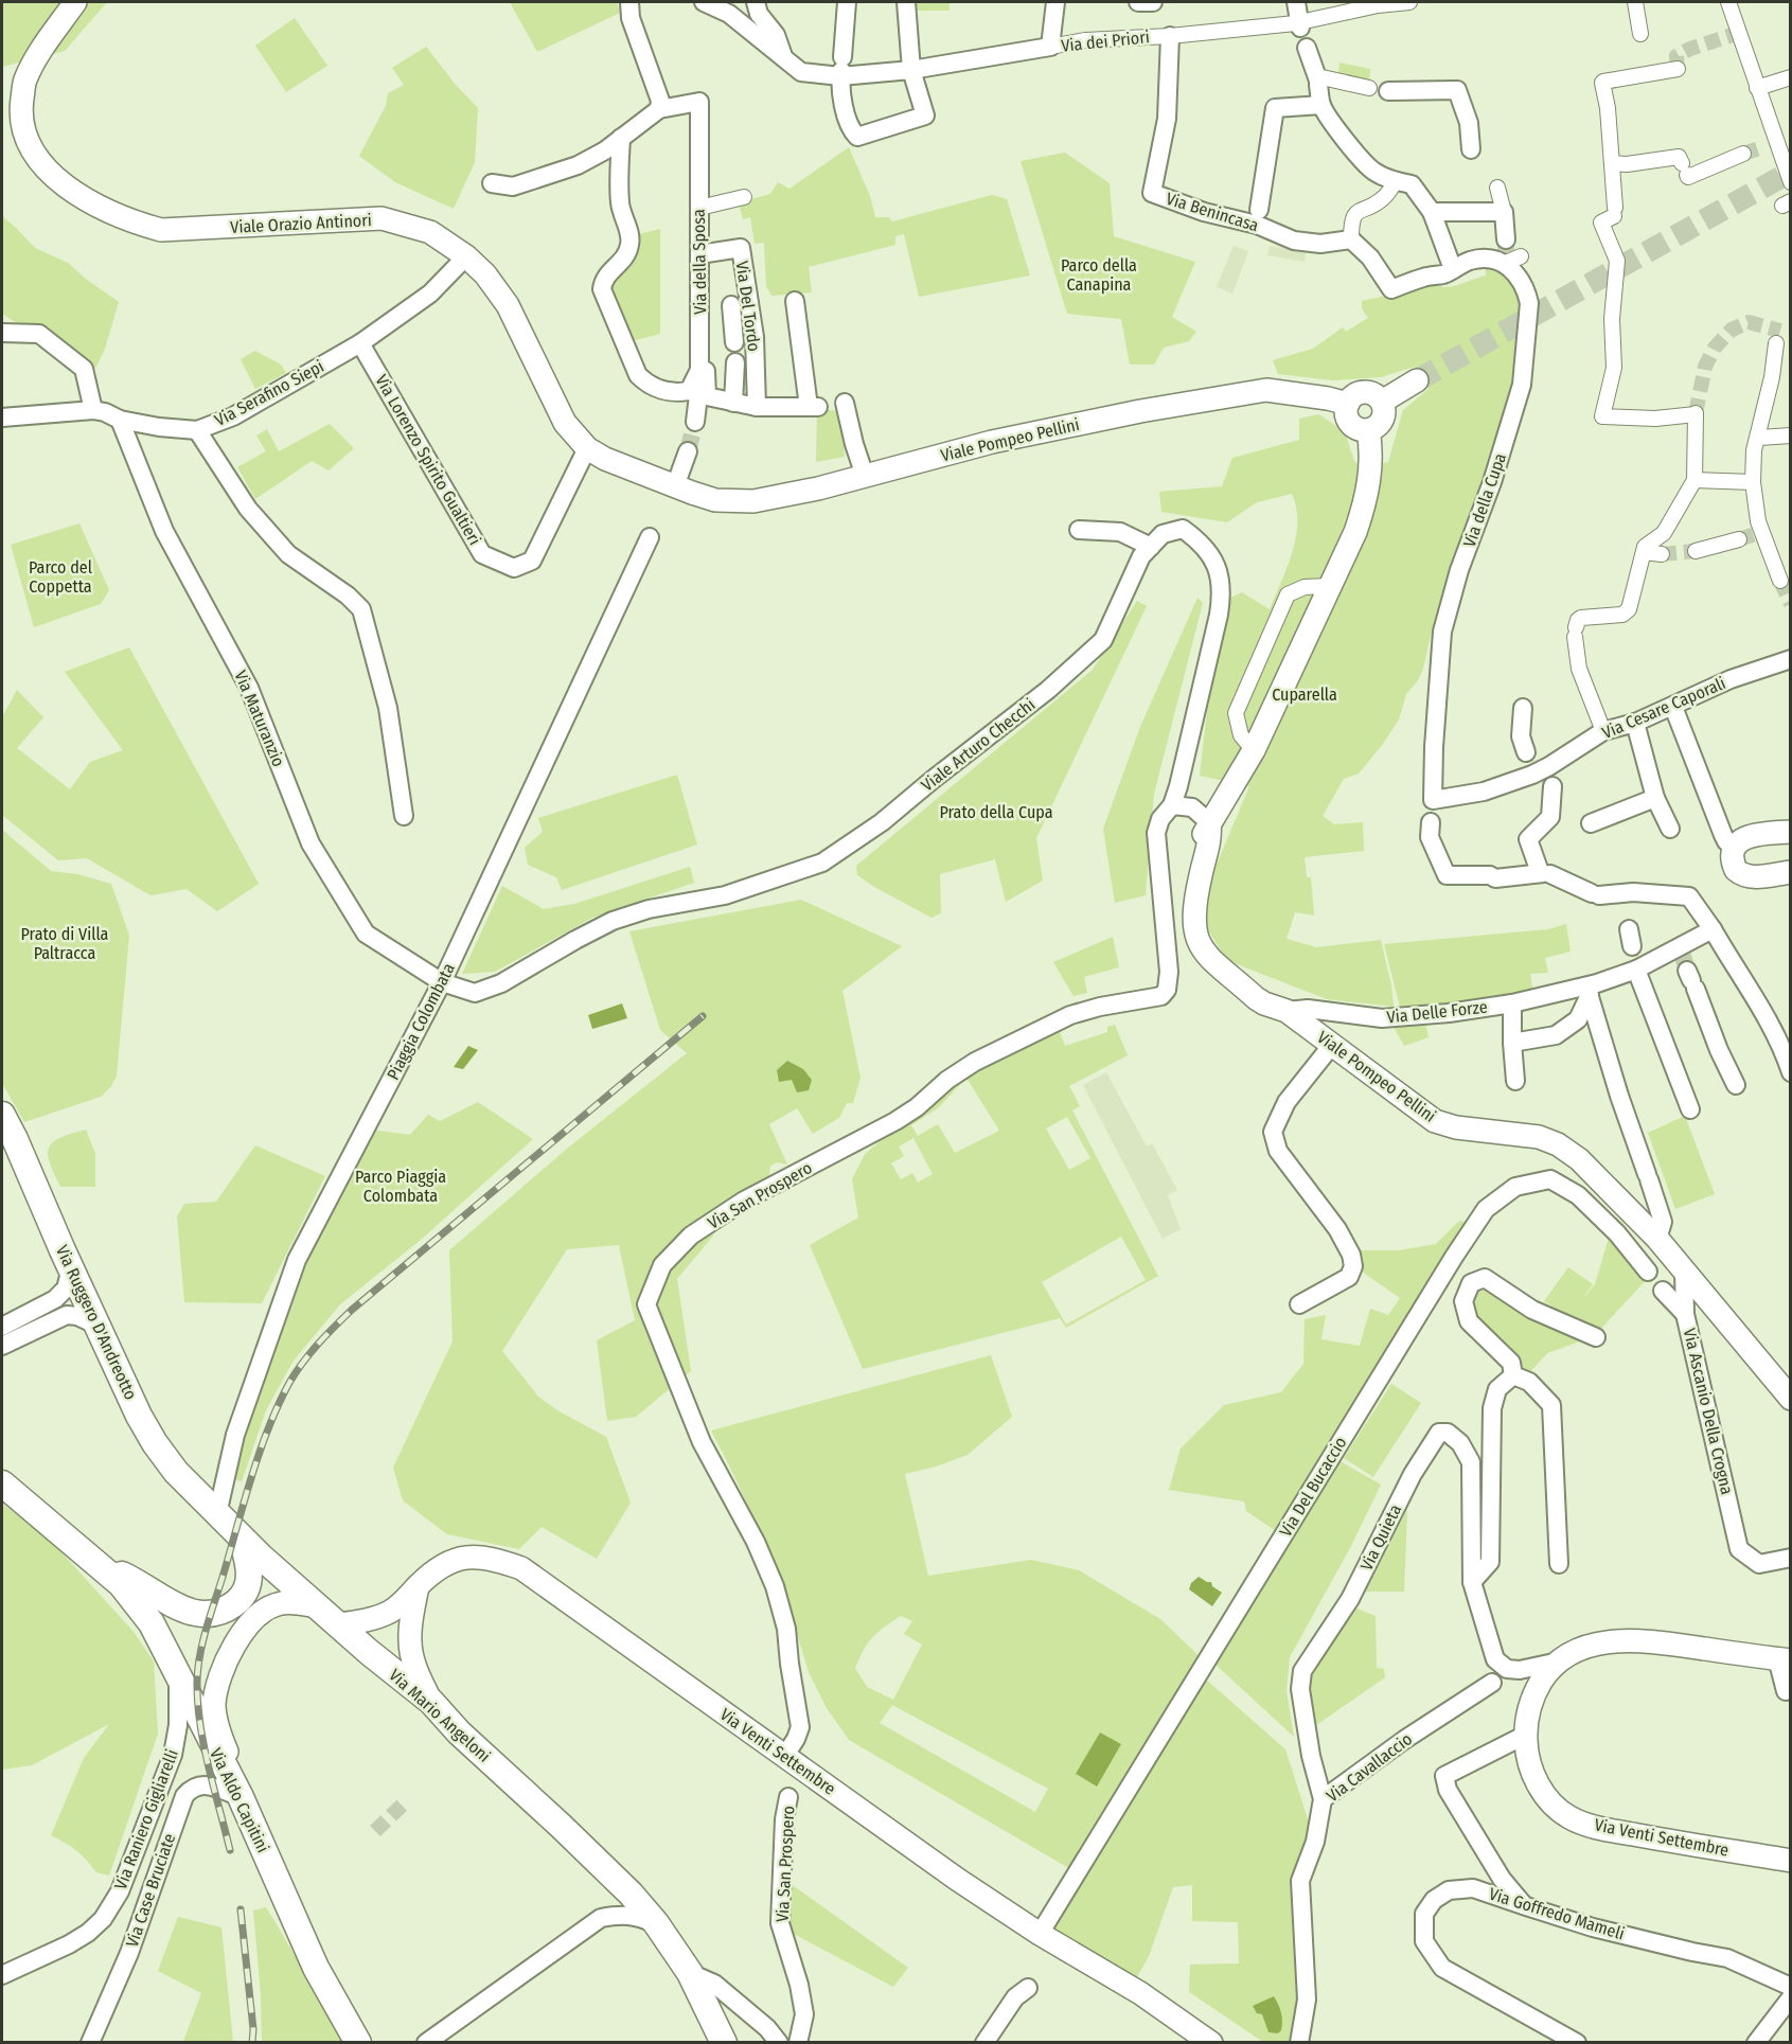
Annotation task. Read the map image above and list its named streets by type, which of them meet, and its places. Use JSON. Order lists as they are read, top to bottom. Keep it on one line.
{"streets":{"main road":["Via Ruggero D'Andreotto","Via Mario Angeloni","Via Aldo Capitini"],"street":["Via dei Priori","Via Benincasa","Viale Orazio Antinori","Via della Sposa","Via Del Tordo","Via Serafino Siepi","Viale Pompeo Pellini","Via Lorenzo Spirito Gualtieri","Via della Cupa","Via Cesare Caporali","Via Maturanzio","Viale Arturo Checchi","Via Delle Forze","Piaggia Colombata","Via San Prospero","Via Ascanio Della Crogna","Via Del Bucaccio","Via Quieta","Via Venti Settembre","Via Cavallaccio","Via Raniero Gigliarelli","Via Case Bruciate","Via Goffredo Mameli"]},"crossings":[["Via dei Priori","Via Benincasa"],["Viale Orazio Antinori","Via Serafino Siepi"],["Viale Orazio Antinori","Viale Pompeo Pellini"],["Viale Orazio Antinori","Via Lorenzo Spirito Gualtieri"],["Via della Sposa","Via Del Tordo"],["Via Serafino Siepi","Via Lorenzo Spirito Gualtieri"],["Via Serafino Siepi","Via Maturanzio"],["Viale Pompeo Pellini","Via Delle Forze"],["Viale Pompeo Pellini","Via Ascanio Della Crogna"],["Via della Cupa","Via Cesare Caporali"],["Via Maturanzio","Viale Arturo Checchi"],["Via Maturanzio","Piaggia Colombata"],["Viale Arturo Checchi","Piaggia Colombata"],["Viale Arturo Checchi","Via San Prospero"],["Piaggia Colombata","Via Ruggero D'Andreotto"],["Piaggia Colombata","Via Mario Angeloni"],["Via San Prospero","Via Venti Settembre"],["Via Ruggero D'Andreotto","Via Mario Angeloni"],["Via Del Bucaccio","Via Venti Settembre"],["Via Quieta","Via Venti Settembre"],["Via Quieta","Via Cavallaccio"],["Via Mario Angeloni","Via Venti Settembre"],["Via Aldo Capitini","Via Raniero Gigliarelli"],["Via Aldo Capitini","Via Case Bruciate"]],"parks":["Parco della Canapina","Parco del Coppetta","Cuparella","Prato della Cupa","Prato di Villa Paltracca","Parco Piaggia Colombata"]}
